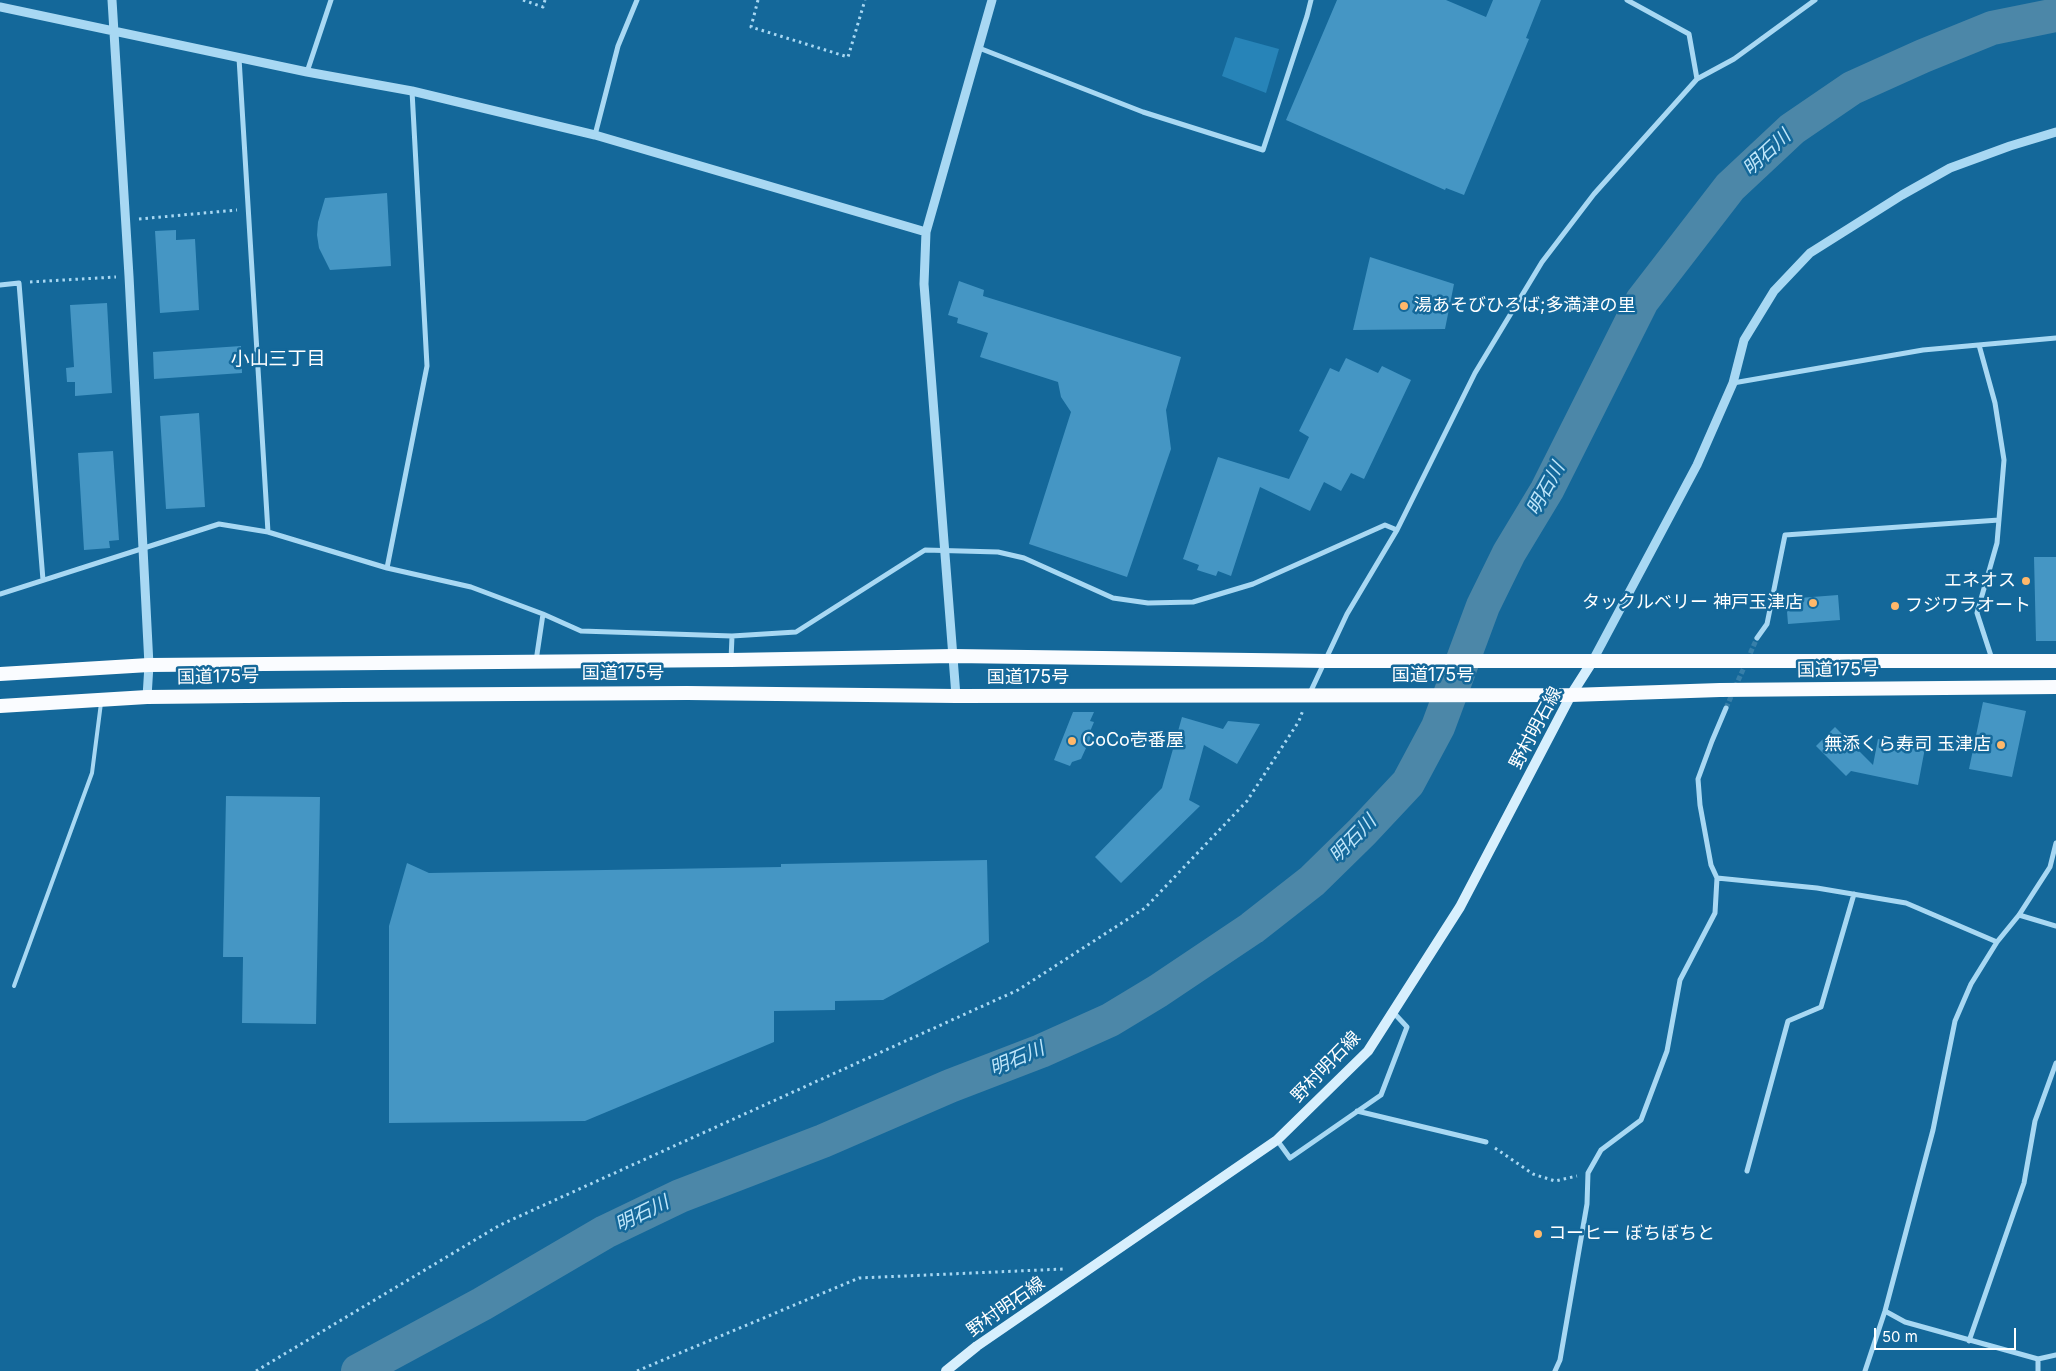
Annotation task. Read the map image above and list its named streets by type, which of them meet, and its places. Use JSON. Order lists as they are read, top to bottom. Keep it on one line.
{"streets":{"highway":["国道175号"],"main road":["野村明石線"]},"crossings":[["国道175号","野村明石線"]],"districts":["小山三丁目"],"water":["明石川"],"places":["湯あそびひろば;多満津の里","エネオス","タックルベリー 神戸玉津店","フジワラオート","CoCo壱番屋","無添くら寿司 玉津店","コーヒー ぼちぼちと"],"scale_bar":"50 m"}
